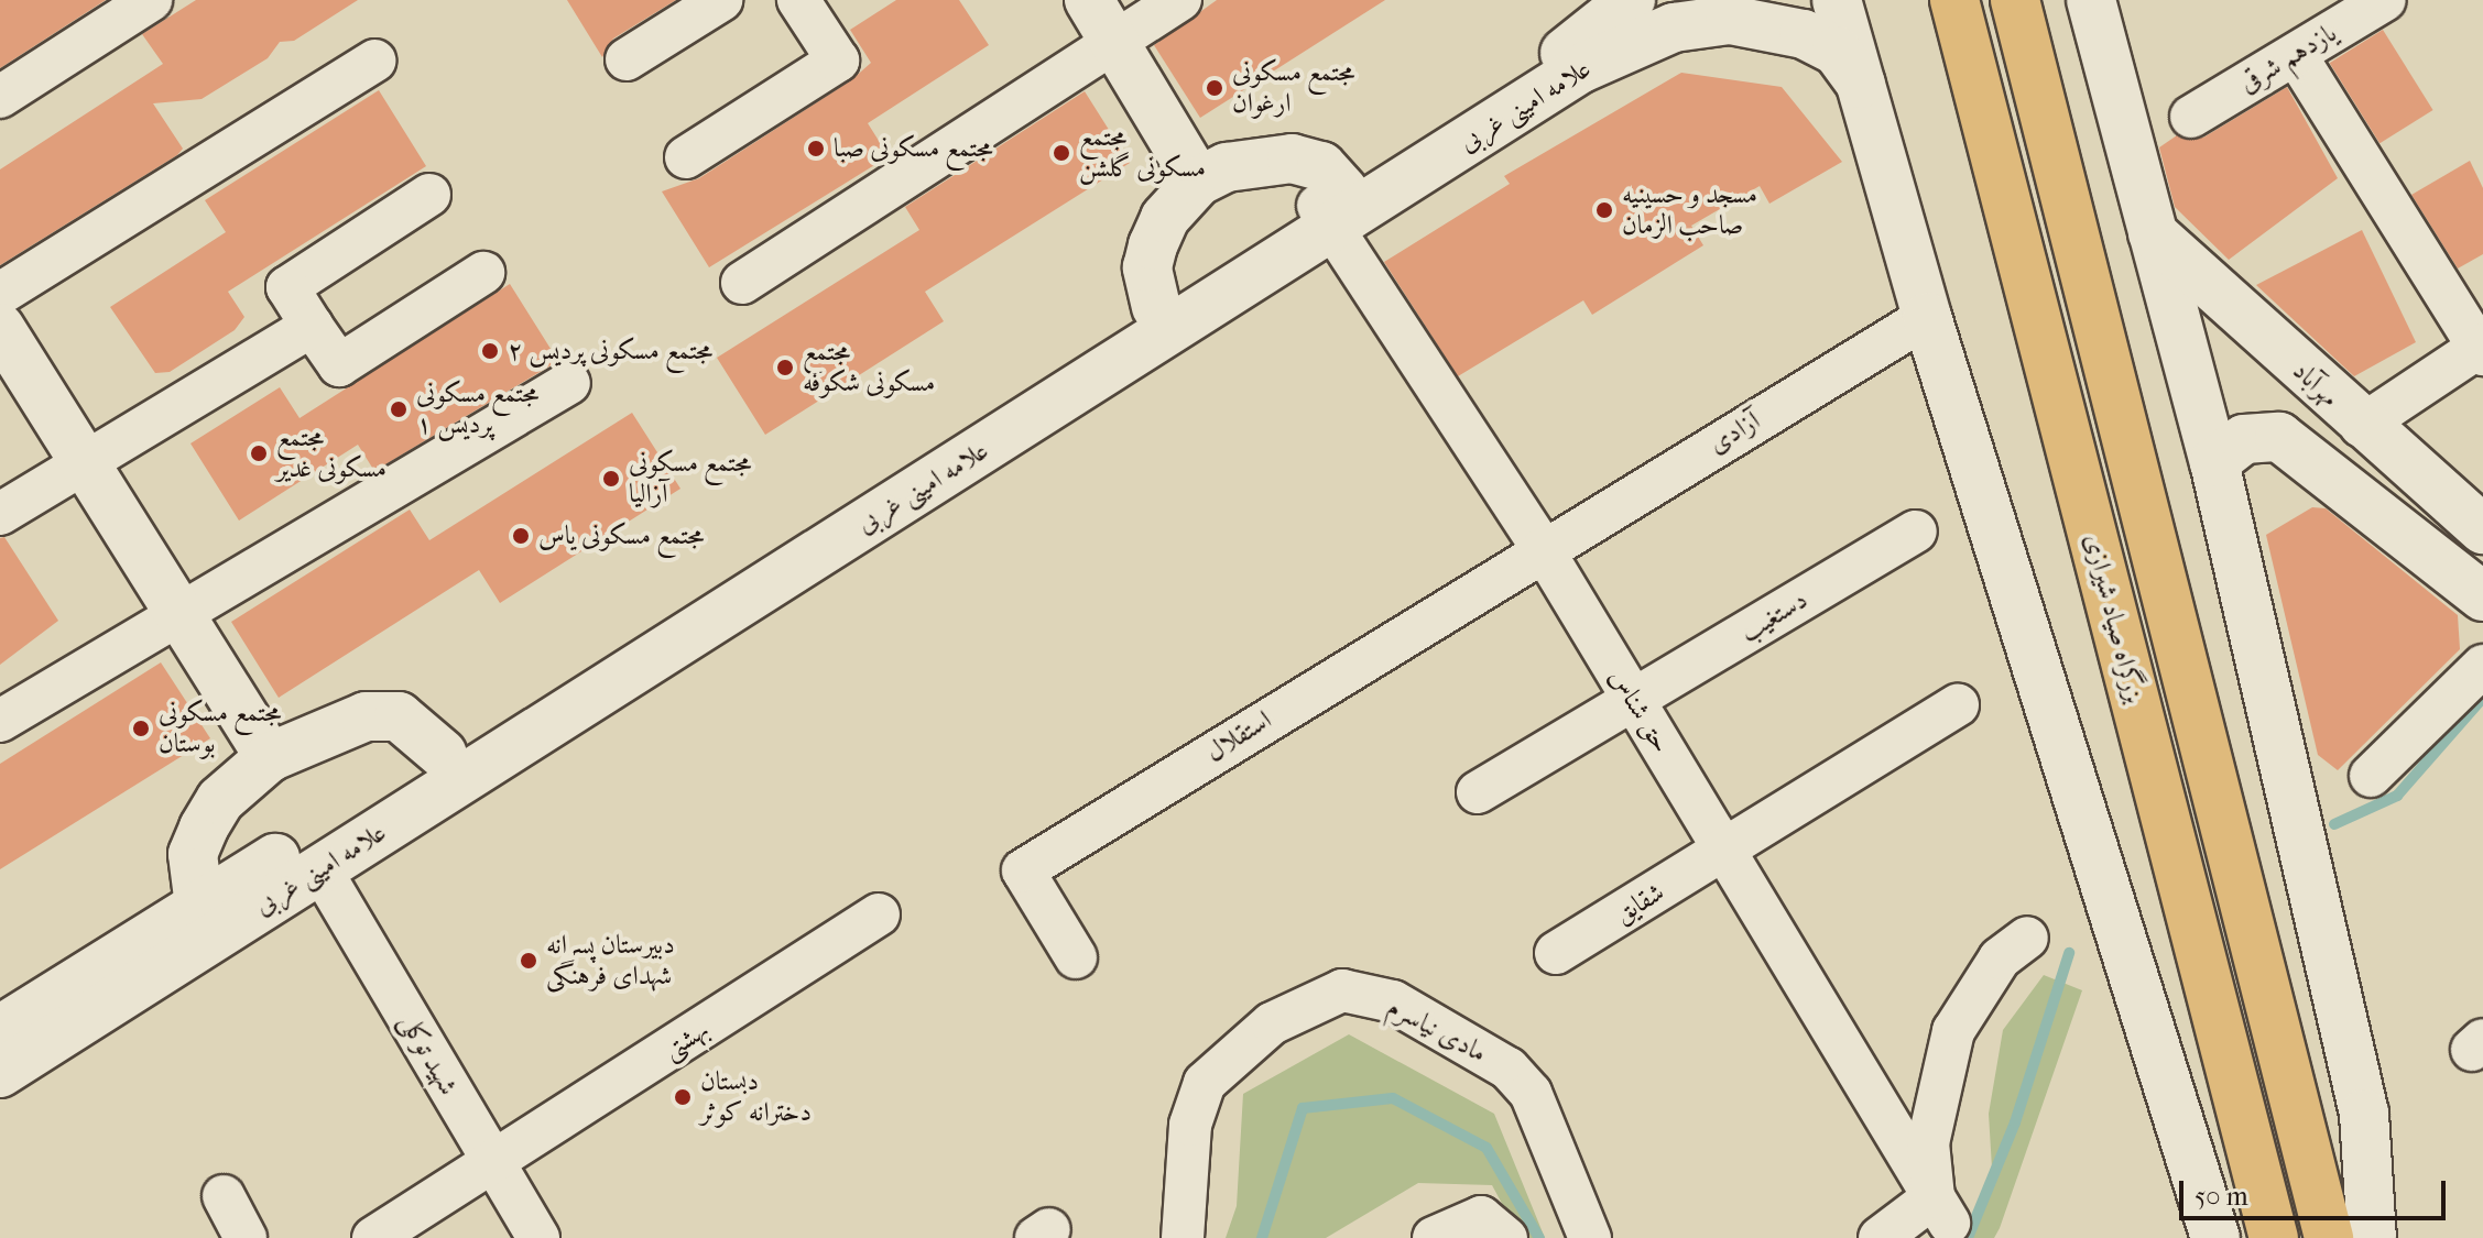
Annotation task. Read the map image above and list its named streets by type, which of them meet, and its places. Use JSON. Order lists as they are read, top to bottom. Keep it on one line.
{"streets":{"highway":["بزرگراه صیاد شیرازی"],"main road":["علامه امینی غربی","مهرآباد"],"street":["یازدهم شرقی","آزادی","دستغیب","حق شناس","استقلال","شقایق","مادی نیاسرم","بهشتی","شهید توکلی"]},"crossings":[["علامه امینی غربی","حق شناس"],["علامه امینی غربی","شهید توکلی"],["آزادی","حق شناس"],["آزادی","استقلال"],["دستغیب","حق شناس"],["حق شناس","استقلال"],["حق شناس","شقایق"],["بهشتی","شهید توکلی"]],"places":["مجتمع مسکونی ارغوان","مجتمع مسکونی صبا","مجتمع مسکونی گلشن","مسجد و حسینیه صاحب الزمان","مجتمع مسکونی پردیس ۲","مجتمع مسکونی شکوفه","مجتمع مسکونی پردیس ۱","مجتمع مسکونی غدیر","مجتمع مسکونی آزالیا","مجتمع مسکونی یاس","مجتمع مسکونی بوستان","دبیرستان پسرانه شهدای فرهنگی","دبستان دخترانه کوثر"],"scale_bar":"50 m"}
